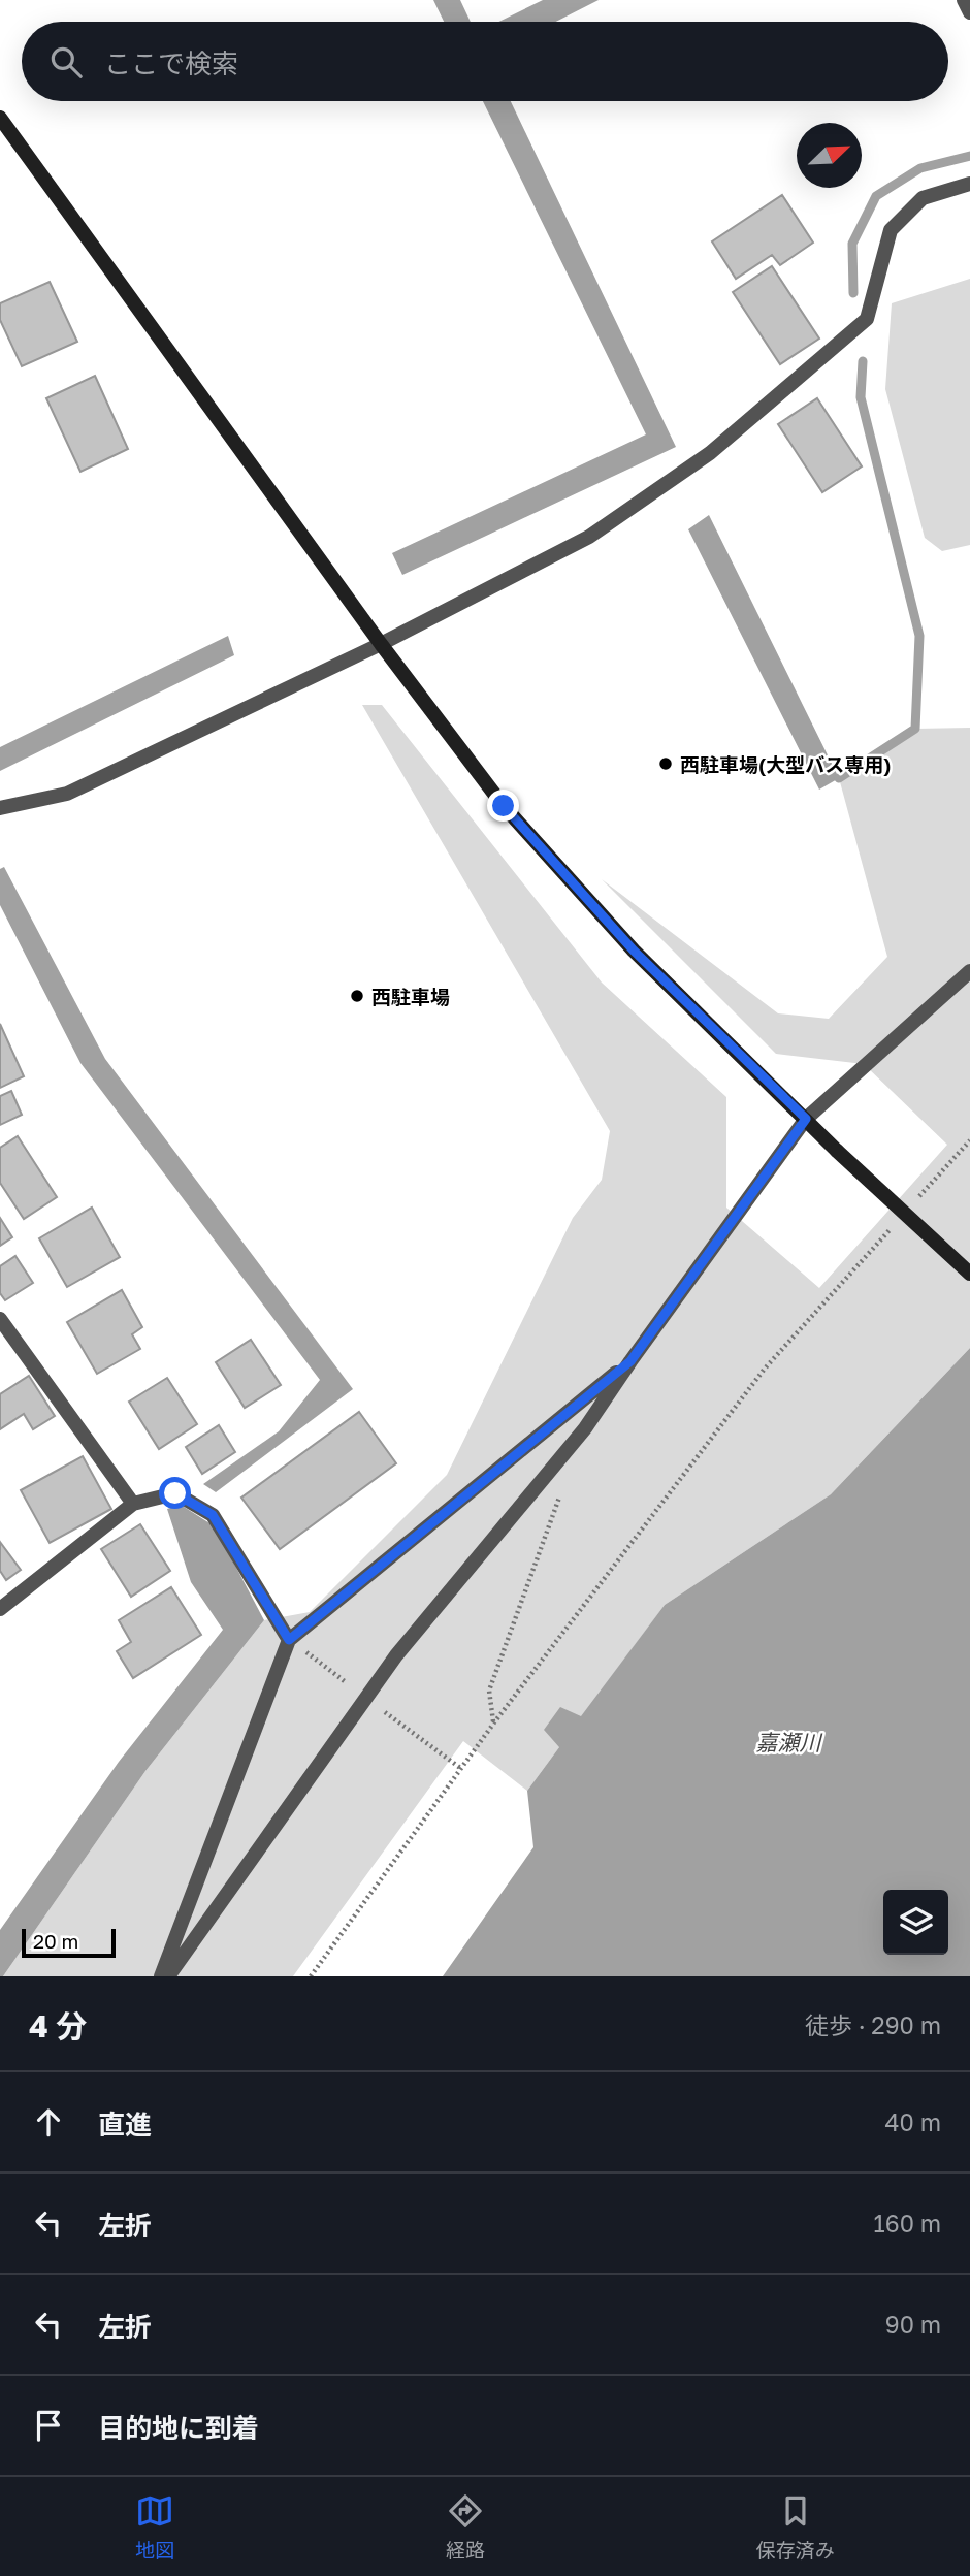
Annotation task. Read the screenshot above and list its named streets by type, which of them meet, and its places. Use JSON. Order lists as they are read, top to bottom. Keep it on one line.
{"water":["嘉瀬川"],"places":["西駐車場(大型バス専用)","西駐車場"],"scale_bar":"20 m","north":"top right","page":{"search":"ここで検索","scale":"20 m","heading":["4 分","徒歩 · 290 m"],"list":[["直進","40 m"],["左折","160 m"],["左折","90 m"],"目的地に到着"],"nav":["地図","経路","保存済み"]}}
